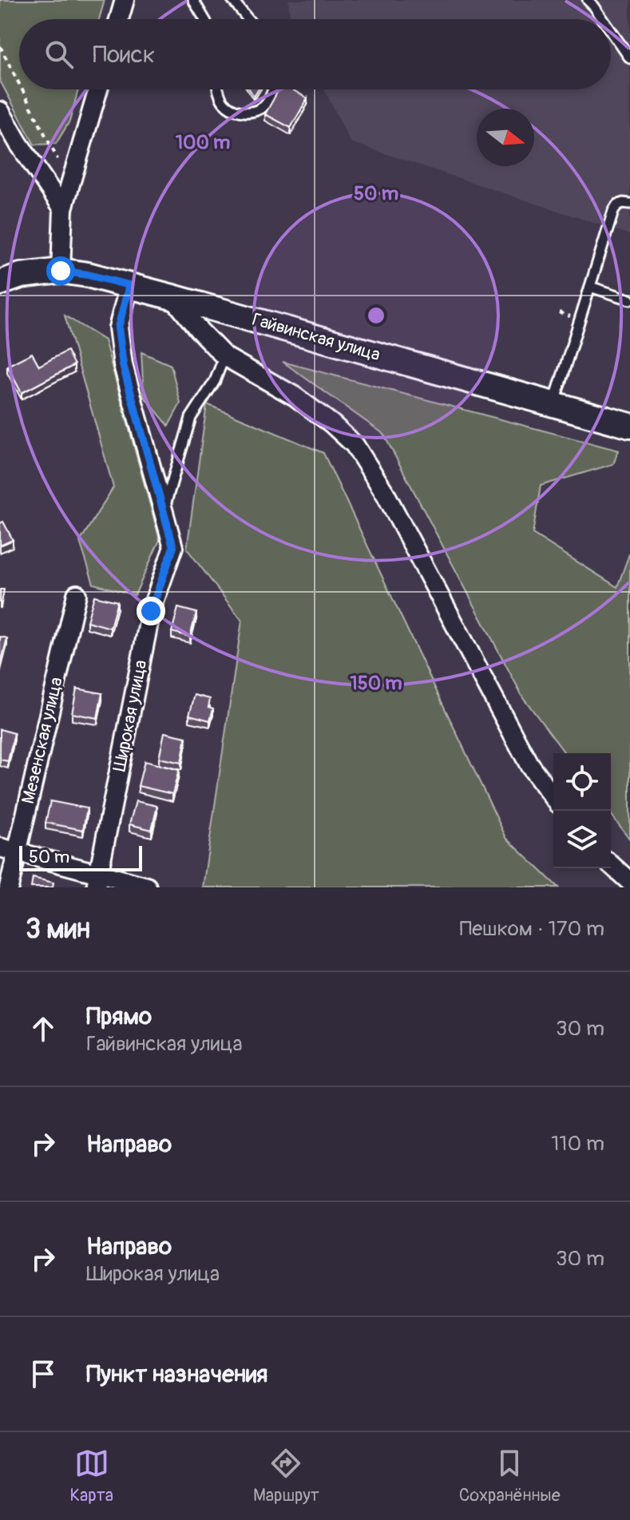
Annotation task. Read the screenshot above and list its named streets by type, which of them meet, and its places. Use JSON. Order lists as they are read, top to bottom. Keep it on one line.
{"streets":{"main road":["Гайвинская улица"],"street":["Широкая улица","Мезенская улица"]},"scale_bar":"50 m","north":"right","page":{"search":"Поиск","scale":"50 m","heading":["3 мин","Пешком · 170 m"],"list":[["Прямо","Гайвинская улица","30 m"],["Направо","110 m"],["Направо","Широкая улица","30 m"],"Пункт назначения"],"nav":["Карта","Маршрут","Сохранённые"]},"rings":["100 m","50 m","150 m"]}
